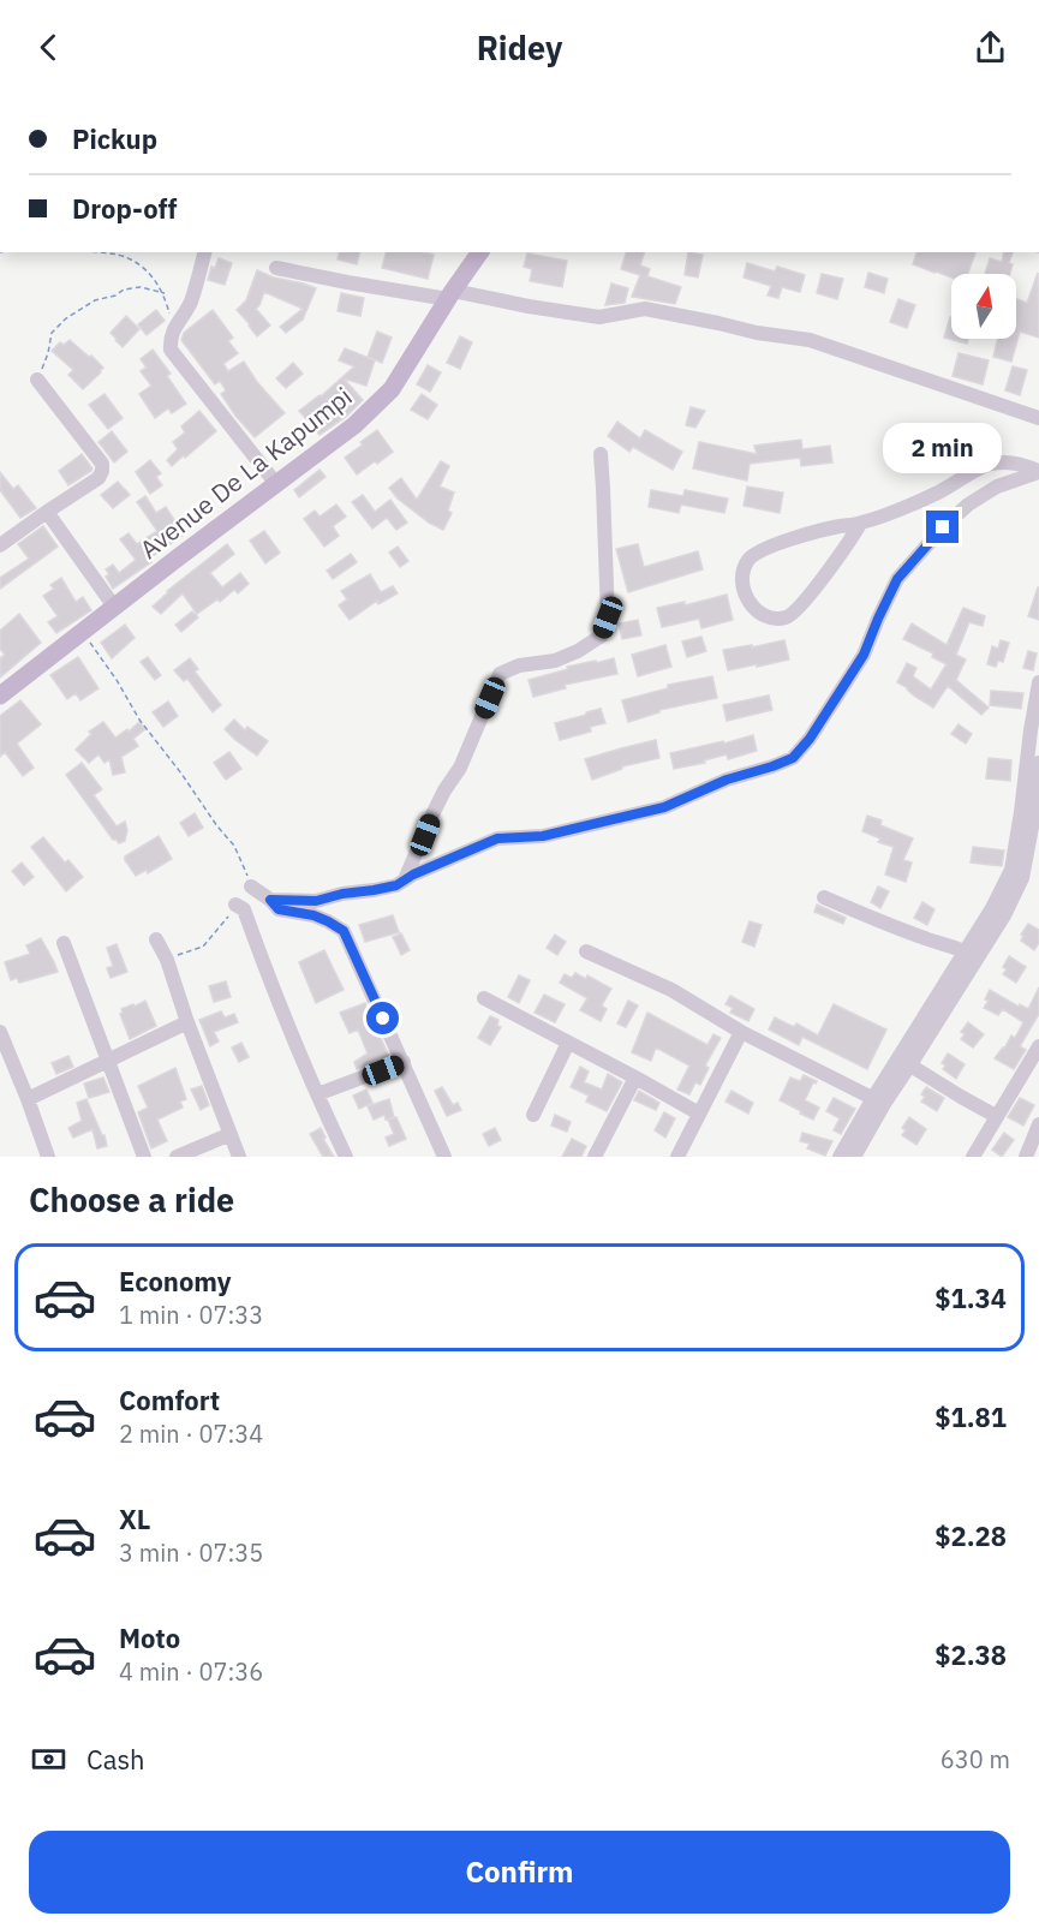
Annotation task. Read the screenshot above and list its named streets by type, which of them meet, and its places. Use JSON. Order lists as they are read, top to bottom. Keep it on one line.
{"streets":{"main road":["Avenue De La Kapumpi"]},"north":"top","page":{"header":"Ridey","banner":["Pickup","Drop-off"],"bubble":"2 min","heading":"Choose a ride","list":[{"name":"Economy","note":"1 min · 07:33","value":"$1.34"},{"name":"Comfort","note":"2 min · 07:34","value":"$1.81"},{"name":"XL","note":"3 min · 07:35","value":"$2.28"},{"name":"Moto","note":"4 min · 07:36","value":"$2.38"}],"pay":["Cash","630 m"],"buttons":"Confirm"}}
